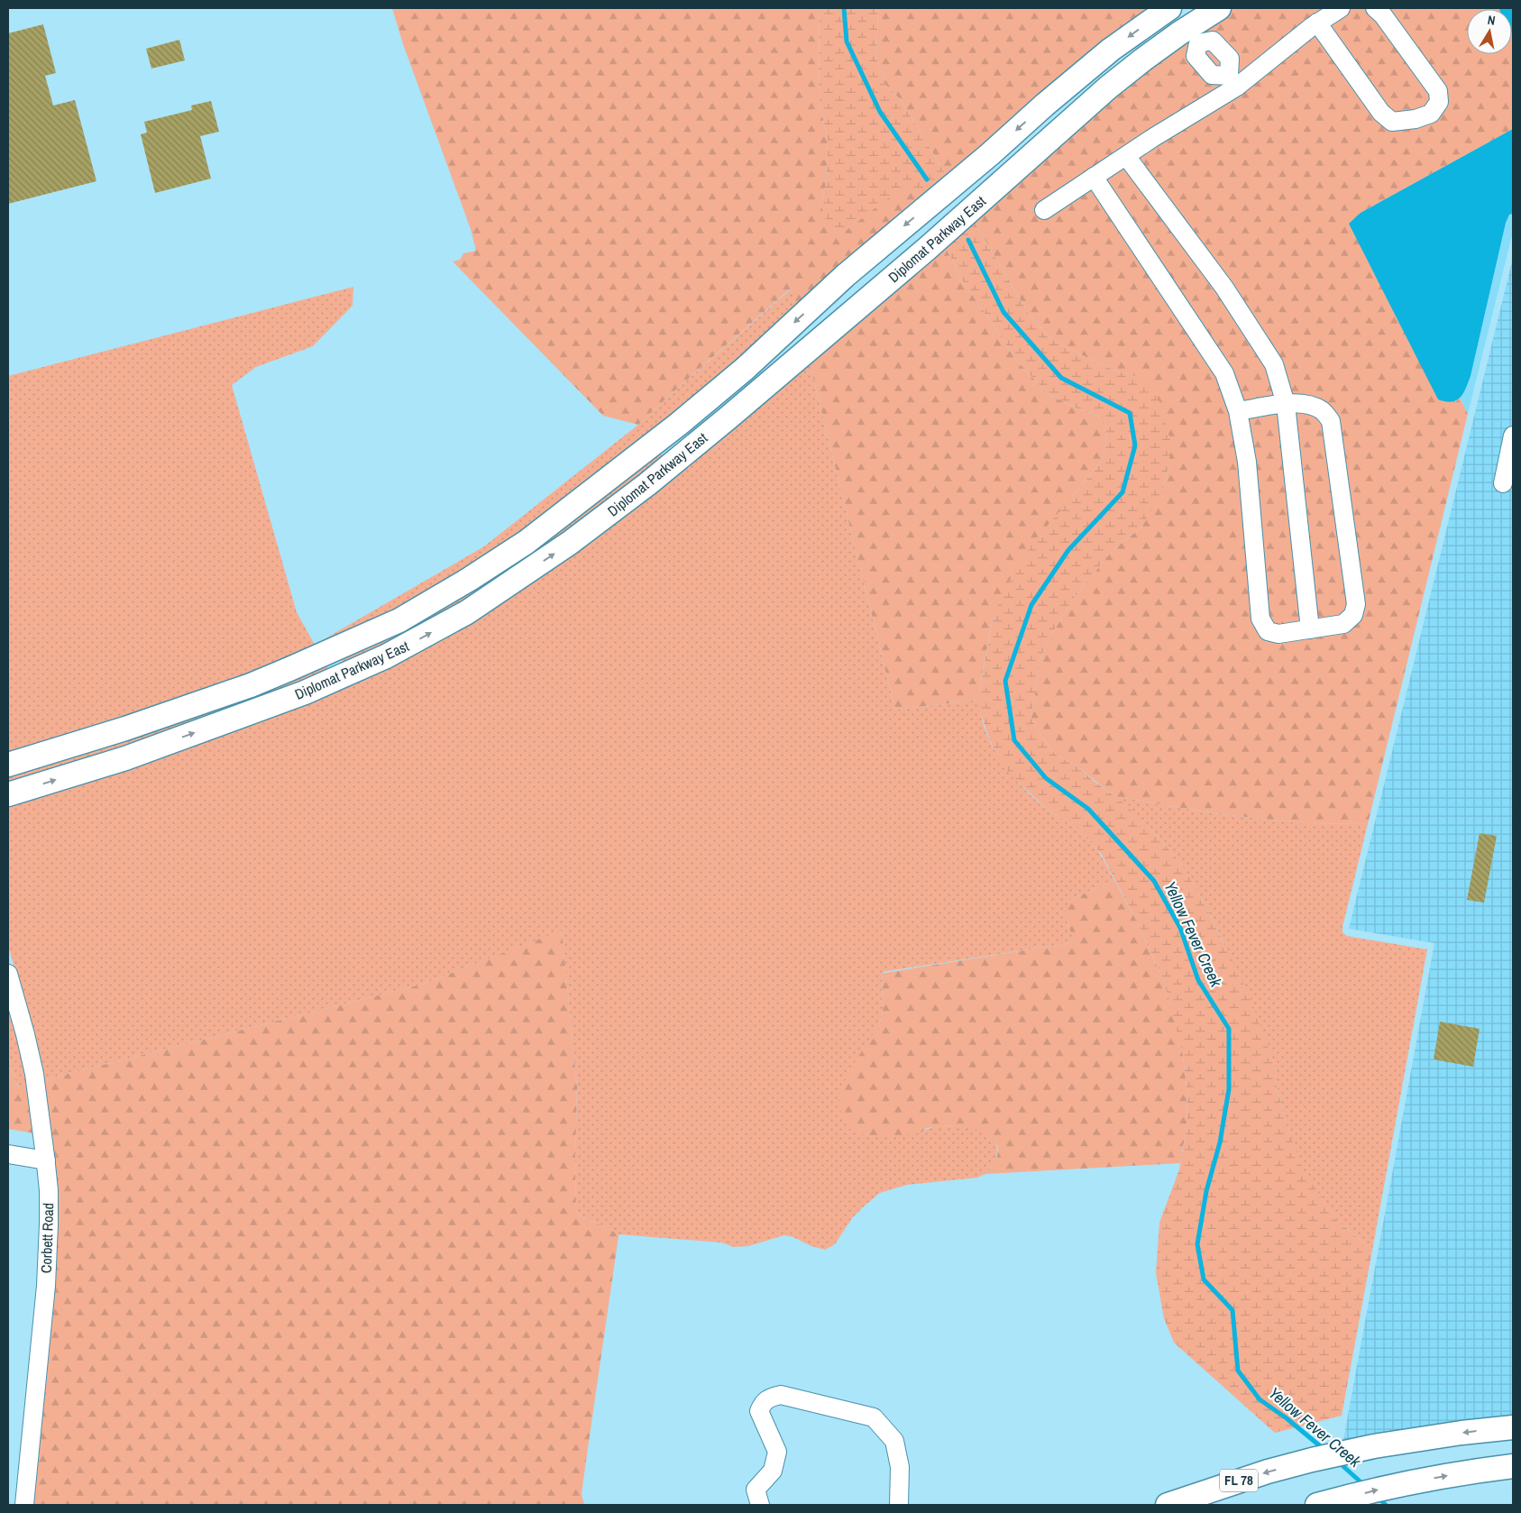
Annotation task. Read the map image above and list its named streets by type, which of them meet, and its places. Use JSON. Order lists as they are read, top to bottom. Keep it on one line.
{"streets":{"main road":["Diplomat Parkway East","FL 78"],"street":["Corbett Road"]},"water":["Yellow Fever Creek"],"north":"top"}
